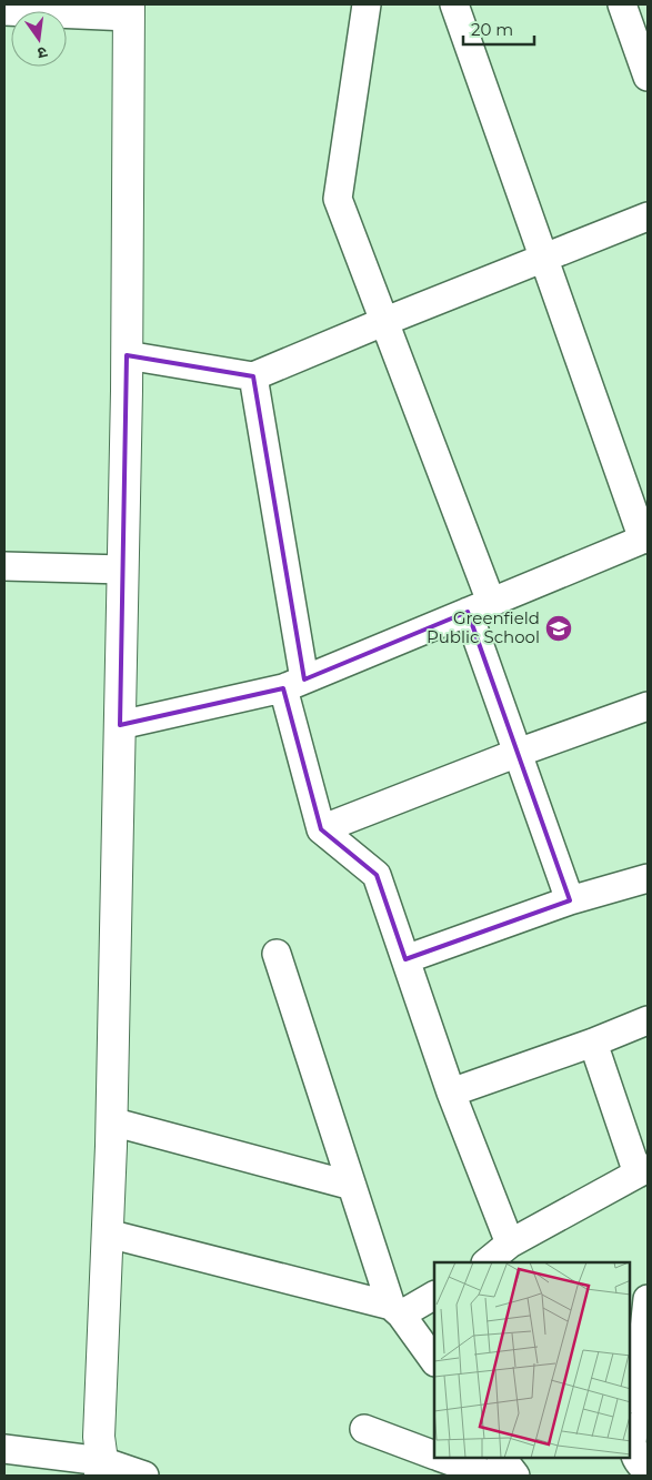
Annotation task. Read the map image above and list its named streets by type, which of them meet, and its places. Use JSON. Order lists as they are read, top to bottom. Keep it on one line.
{"places":{"school or university":["Greenfield Public School"]},"scale_bar":"20 m","north":"bottom"}
